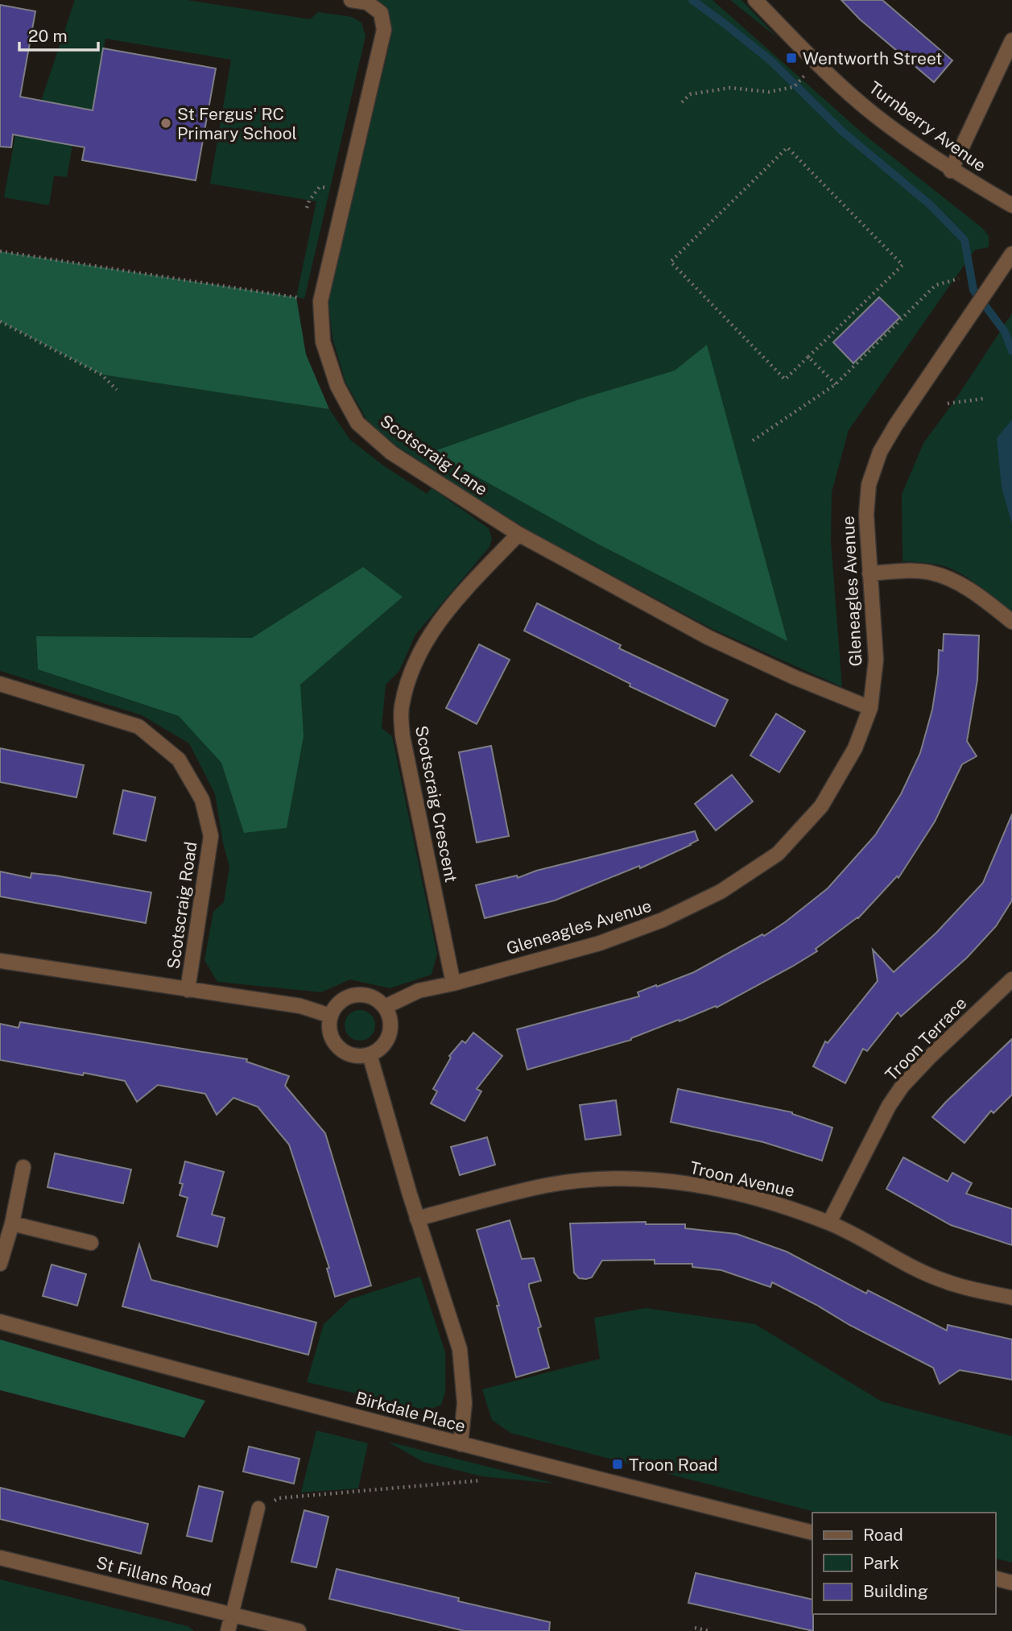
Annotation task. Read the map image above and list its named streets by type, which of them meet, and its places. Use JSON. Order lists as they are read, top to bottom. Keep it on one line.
{"streets":{"street":["Turnberry Avenue","Scotscraig Lane","Gleneagles Avenue","Scotscraig Crescent","Scotscraig Road","Troon Terrace","Troon Avenue","Birkdale Place","St Fillans Road"]},"crossings":[["Scotscraig Lane","Gleneagles Avenue"],["Scotscraig Lane","Scotscraig Crescent"],["Gleneagles Avenue","Scotscraig Crescent"],["Troon Terrace","Troon Avenue"]],"places":{"transit":["Wentworth Street","Troon Road"],"other":["St Fergus' RC Primary School"]},"legend":["Road","Park","Building"],"scale_bar":"20 m"}
